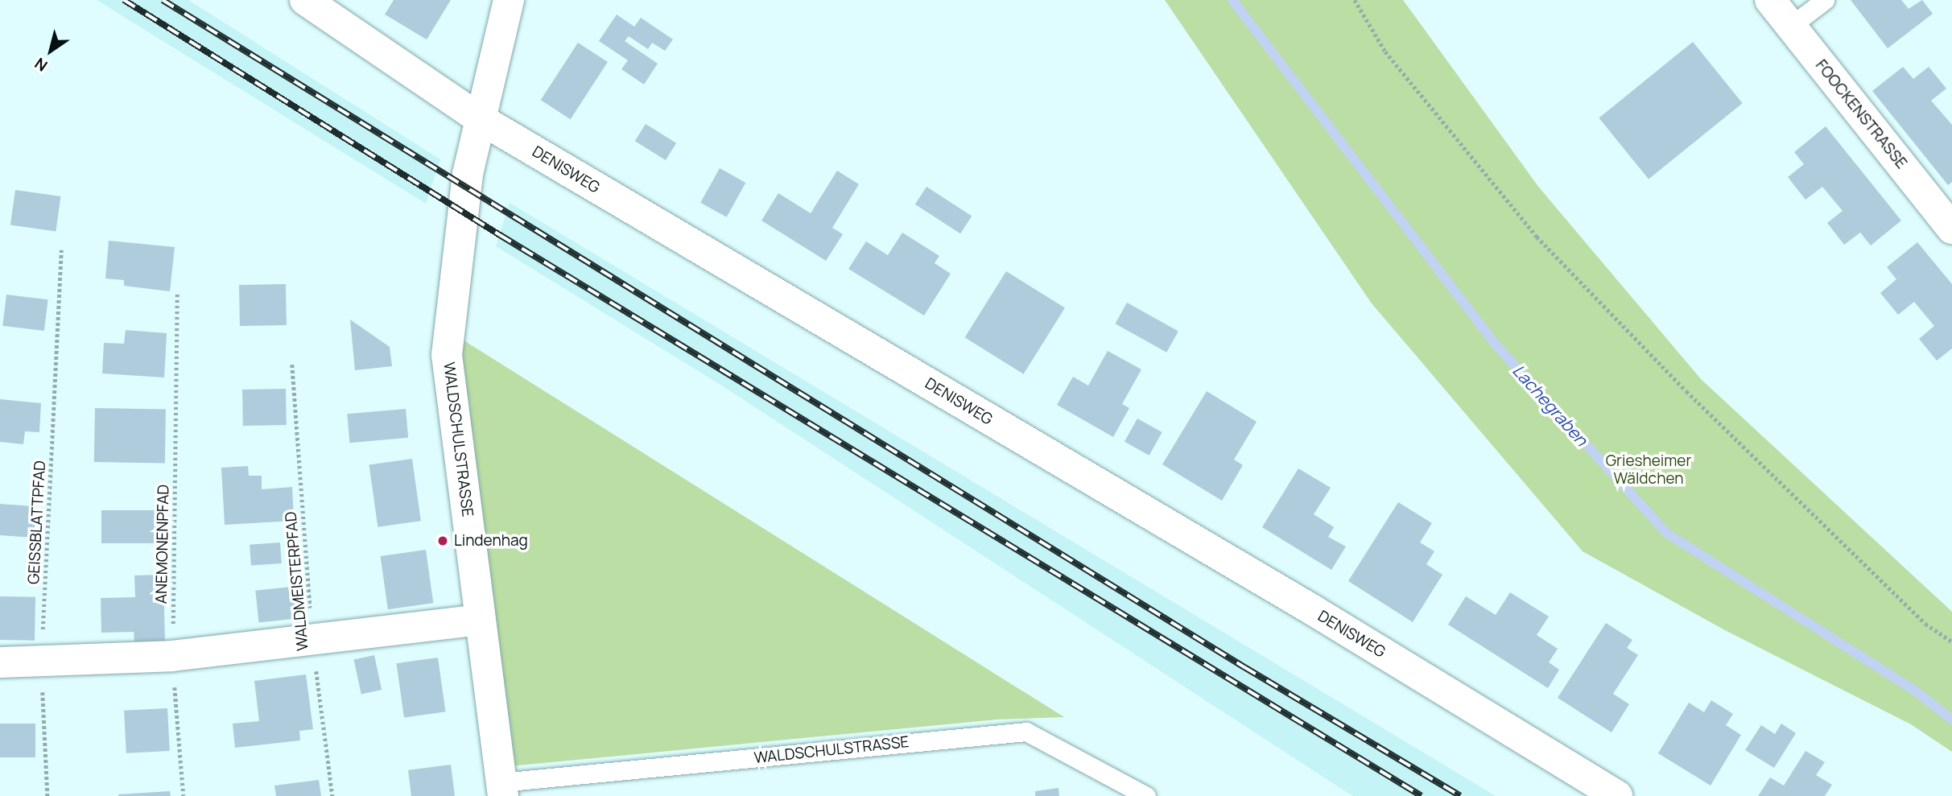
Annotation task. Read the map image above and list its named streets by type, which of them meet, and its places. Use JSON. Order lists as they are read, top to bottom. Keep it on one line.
{"streets":{"street":["FOOCKENSTRASSE","DENISWEG","WALDSCHULSTRASSE"],"path":["GEISSBLATTPFAD","ANEMONENPFAD","WALDMEISTERPFAD"]},"crossings":[["DENISWEG","WALDSCHULSTRASSE"]],"water":["Lachegraben"],"parks":["Griesheimer Wäldchen"],"places":["Lindenhag"],"north":"bottom left"}
